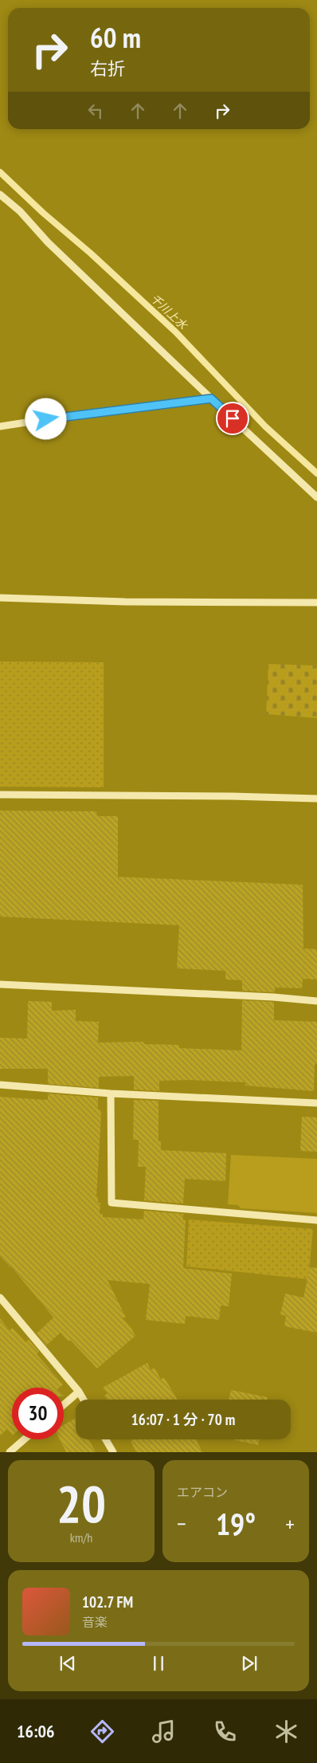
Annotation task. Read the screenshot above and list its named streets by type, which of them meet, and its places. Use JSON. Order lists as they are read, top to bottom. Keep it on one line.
{"water":["千川上水"],"page":{"turn":["60 m","右折"],"limit":"30","trip":"16:07 · 1 分 · 70 m","tile":[["20","km/h"],"エアコン"],"heat":["−","19°","+"],"song":["102.7 FM","音楽"],"tabs":"16:06"}}
